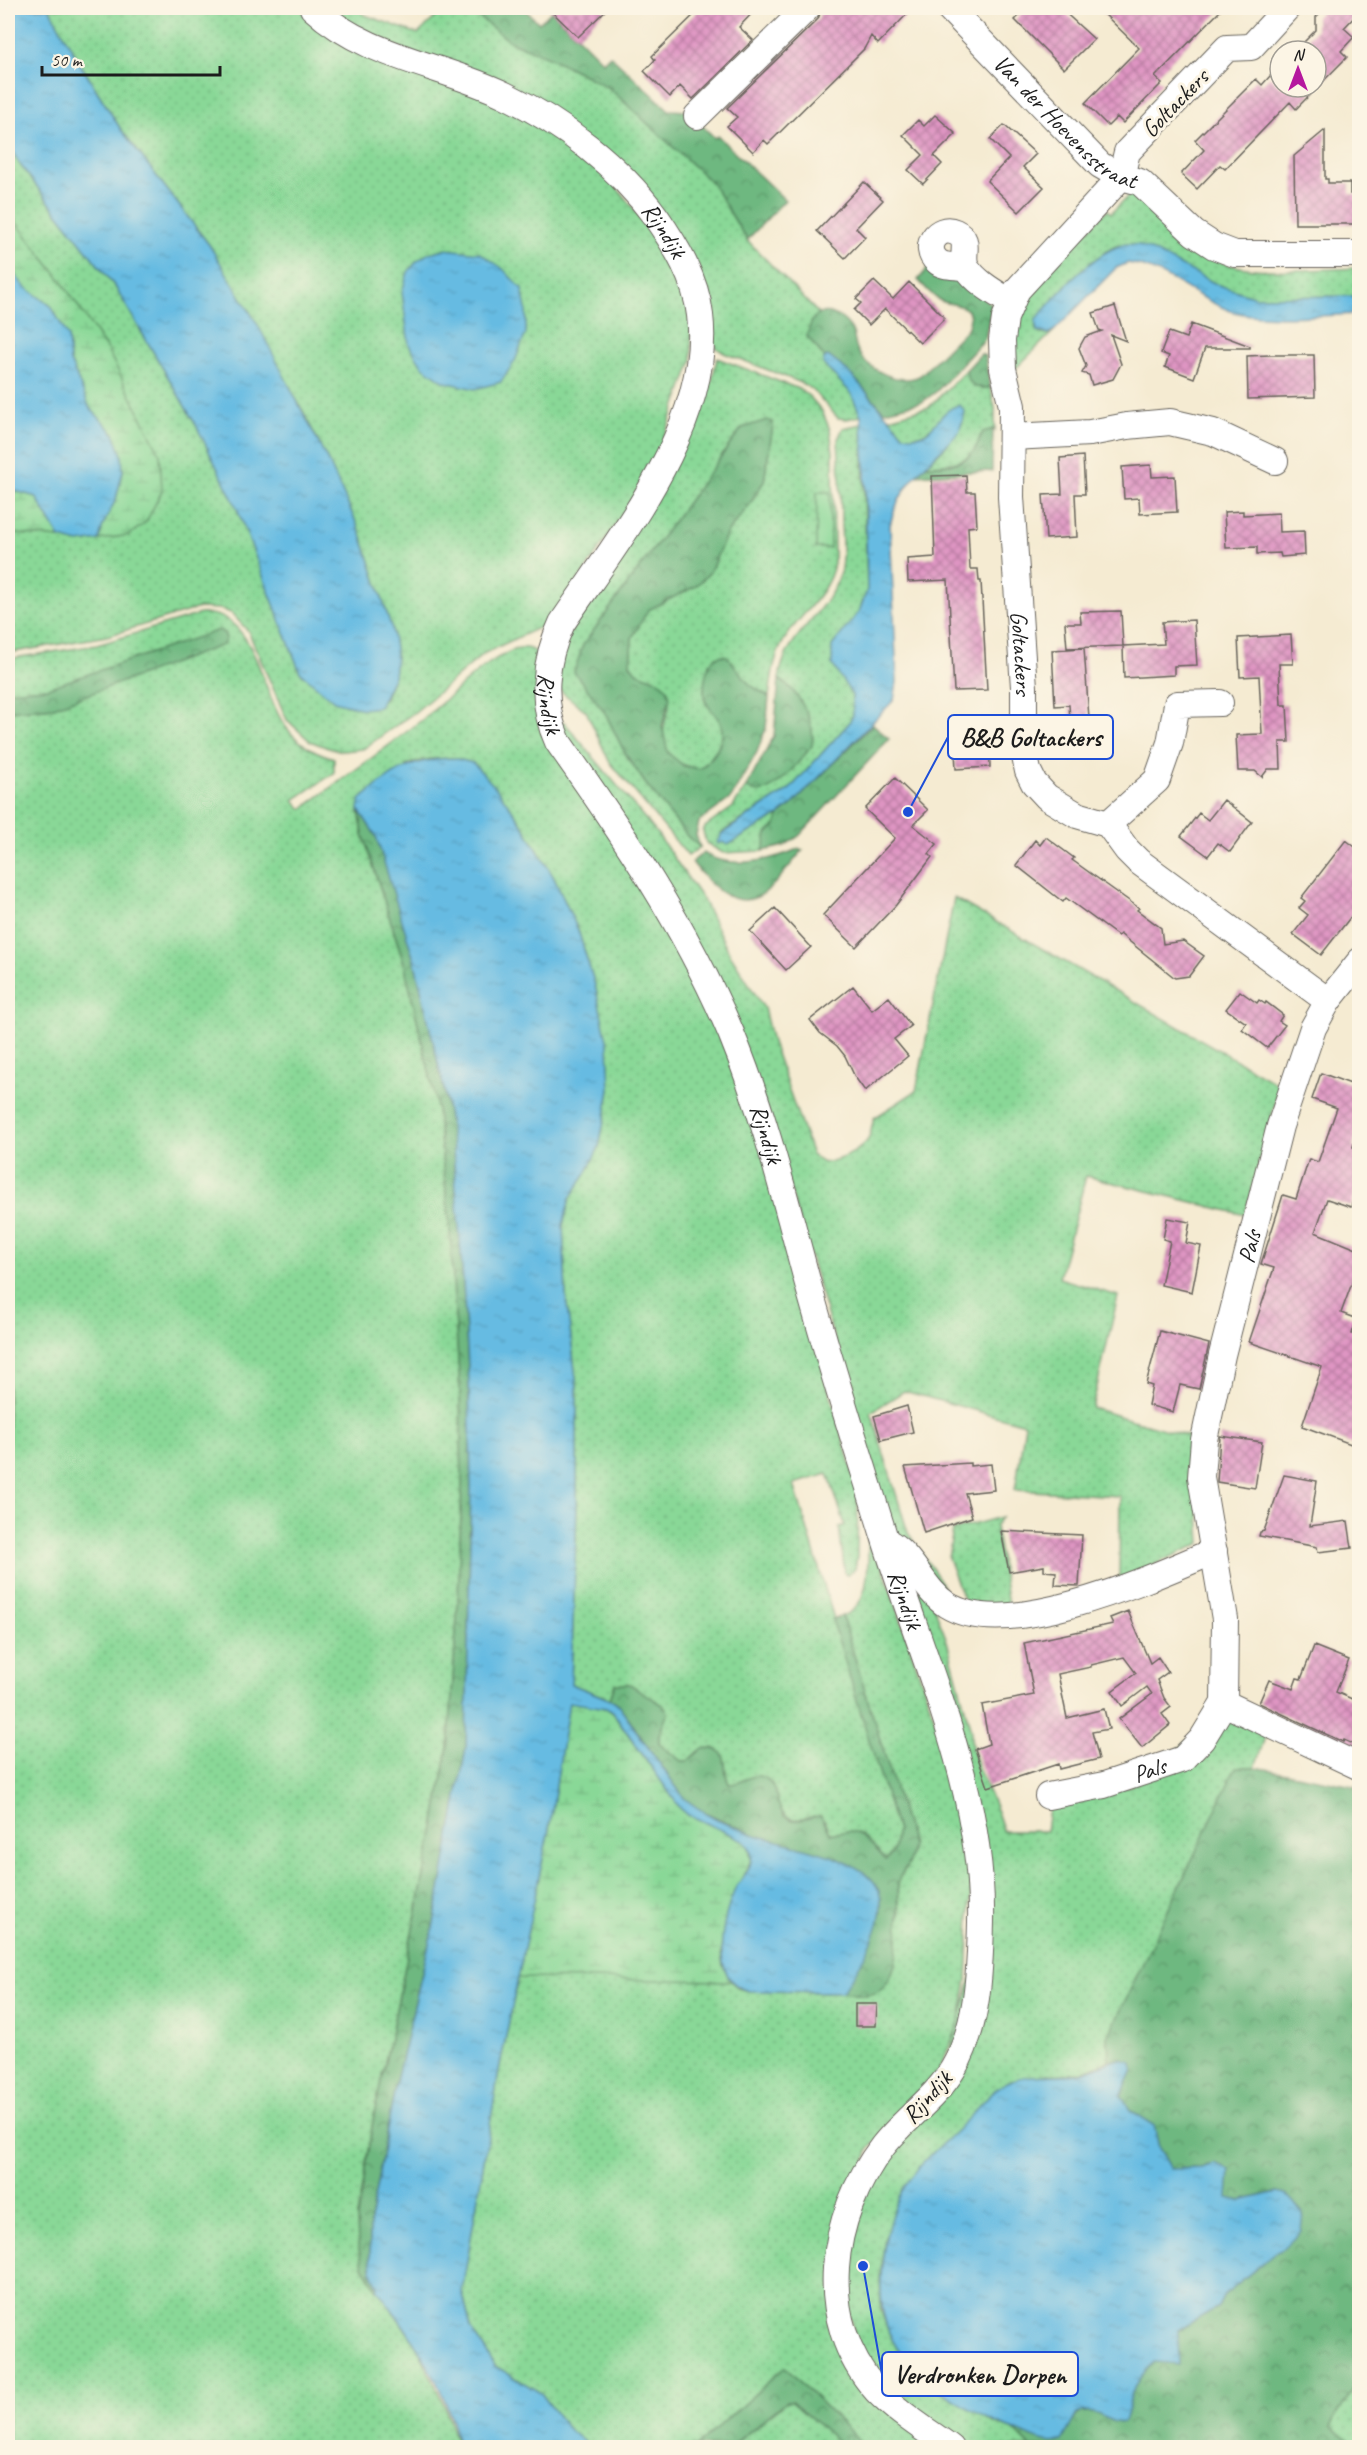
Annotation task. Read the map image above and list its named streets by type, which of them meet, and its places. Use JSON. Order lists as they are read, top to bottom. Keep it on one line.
{"streets":{"street":["Goltackers","Van der Hoevensstraat","Rijndijk","Pals"]},"crossings":[["Goltackers","Van der Hoevensstraat"]],"places":["B&B Goltackers","Verdronken Dorpen"],"scale_bar":"50 m","north":"top"}
